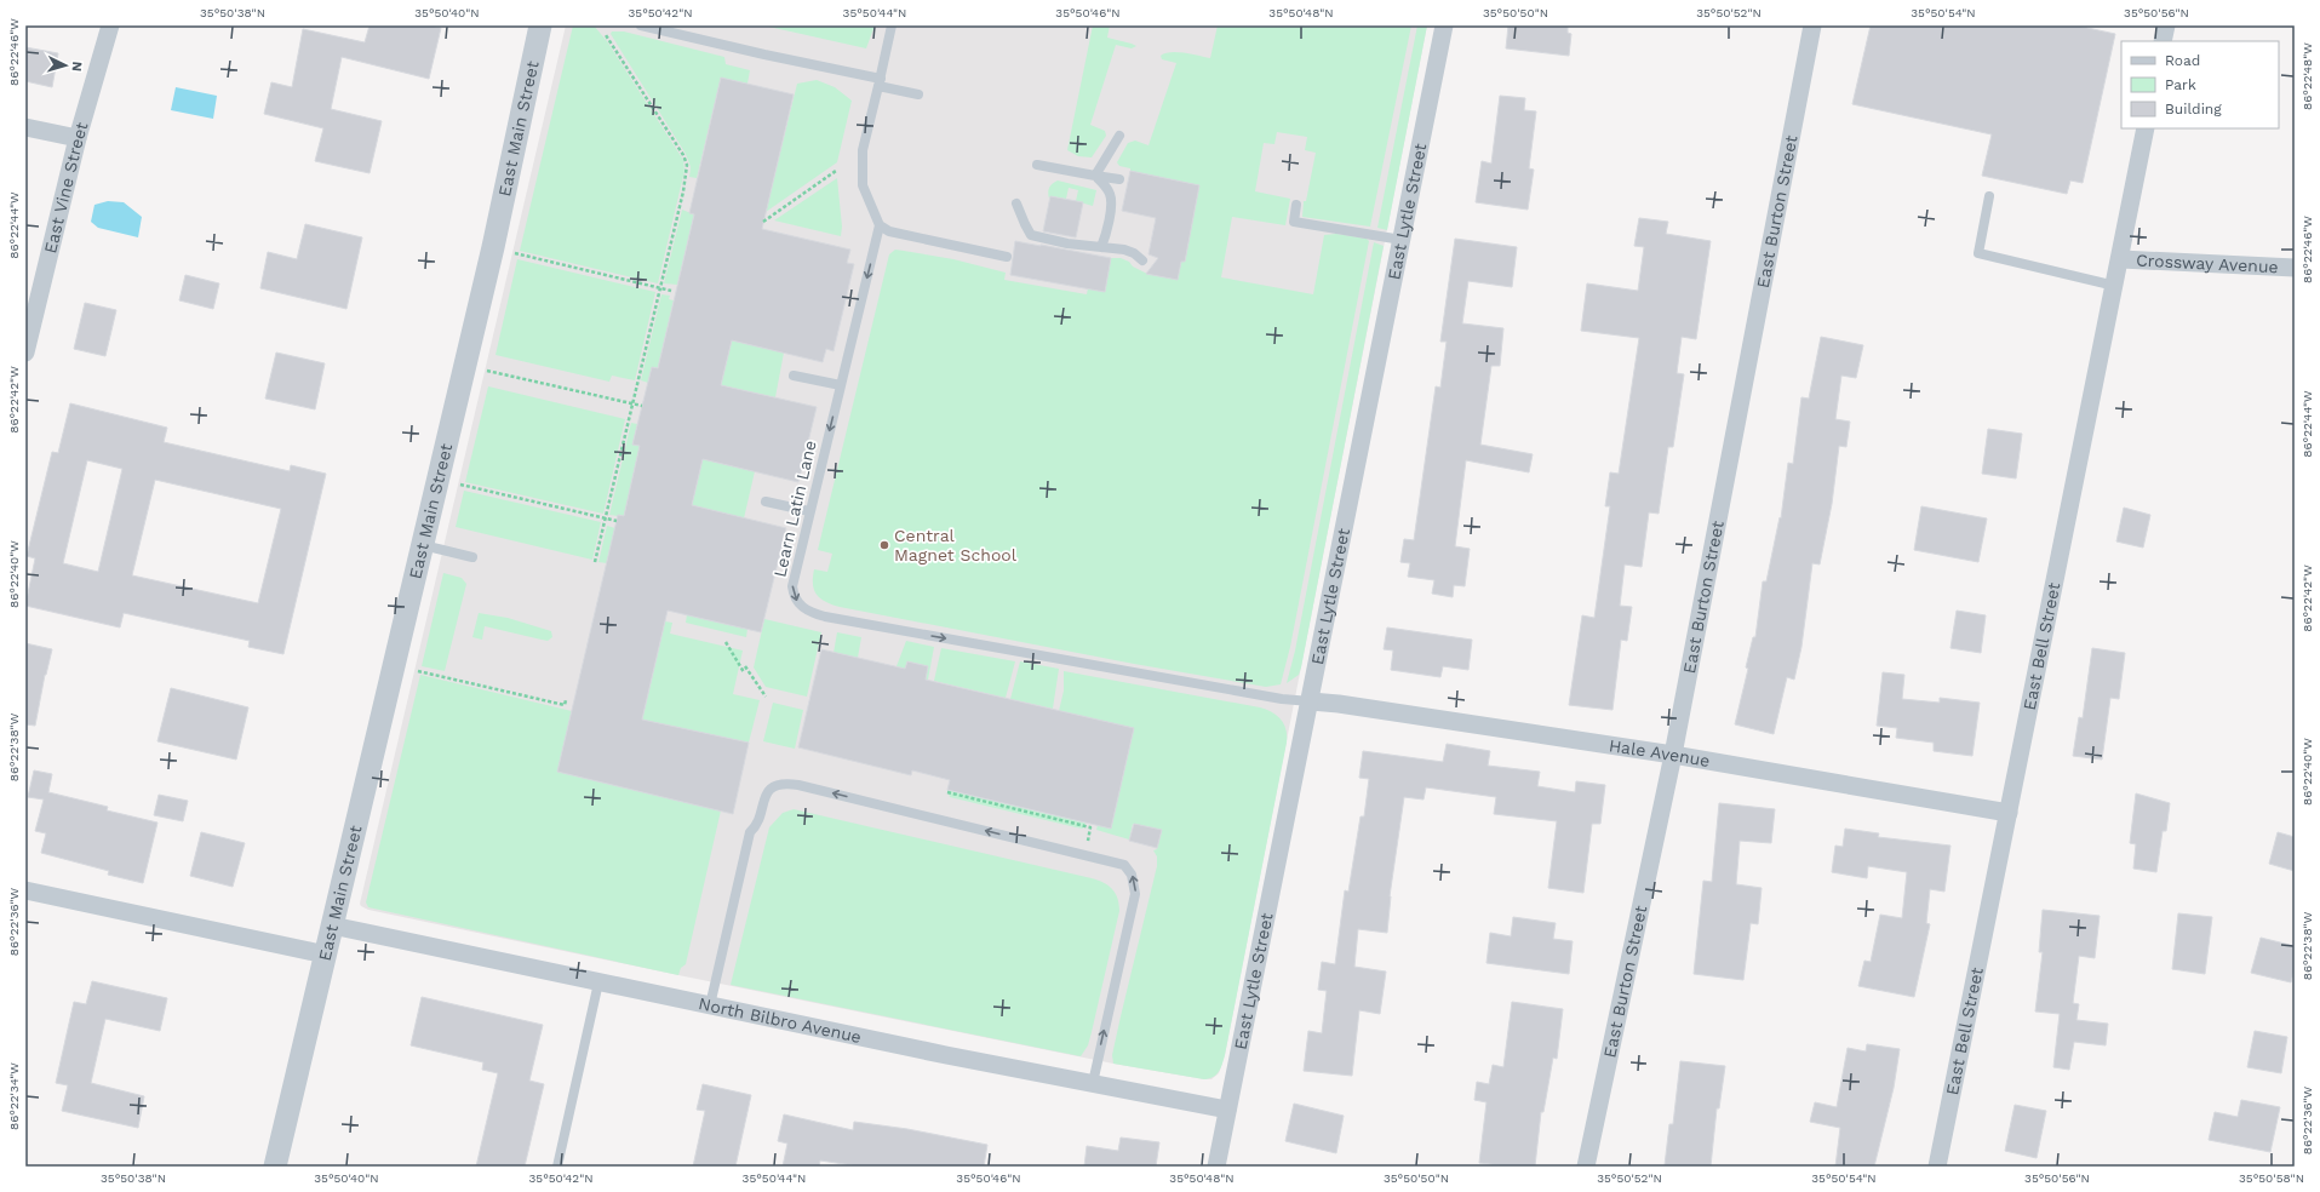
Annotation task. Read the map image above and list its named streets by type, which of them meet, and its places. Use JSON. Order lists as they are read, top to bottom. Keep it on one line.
{"streets":{"street":["East Main Street","East Vine Street","East Lytle Street","East Burton Street","Crossway Avenue","East Bell Street","Hale Avenue","North Bilbro Avenue"],"lane":["Learn Latin Lane"]},"crossings":[["East Main Street","North Bilbro Avenue"],["East Lytle Street","Learn Latin Lane"],["East Lytle Street","Hale Avenue"],["East Lytle Street","North Bilbro Avenue"],["East Burton Street","Hale Avenue"],["Crossway Avenue","East Bell Street"],["Learn Latin Lane","Hale Avenue"],["East Bell Street","Hale Avenue"]],"places":["Central Magnet School"],"legend":["Road","Park","Building"],"north":"right","coordinates":["35°50'38\"N","35°50'40\"N","35°50'42\"N","35°50'44\"N","35°50'46\"N","35°50'48\"N","35°50'50\"N","35°50'52\"N","35°50'54\"N","35°50'56\"N","86°22'46\"W","86°22'48\"W","86°22'44\"W","86°22'42\"W","86°22'40\"W","86°22'38\"W","86°22'36\"W","86°22'34\"W","35°50'58\"N"]}
